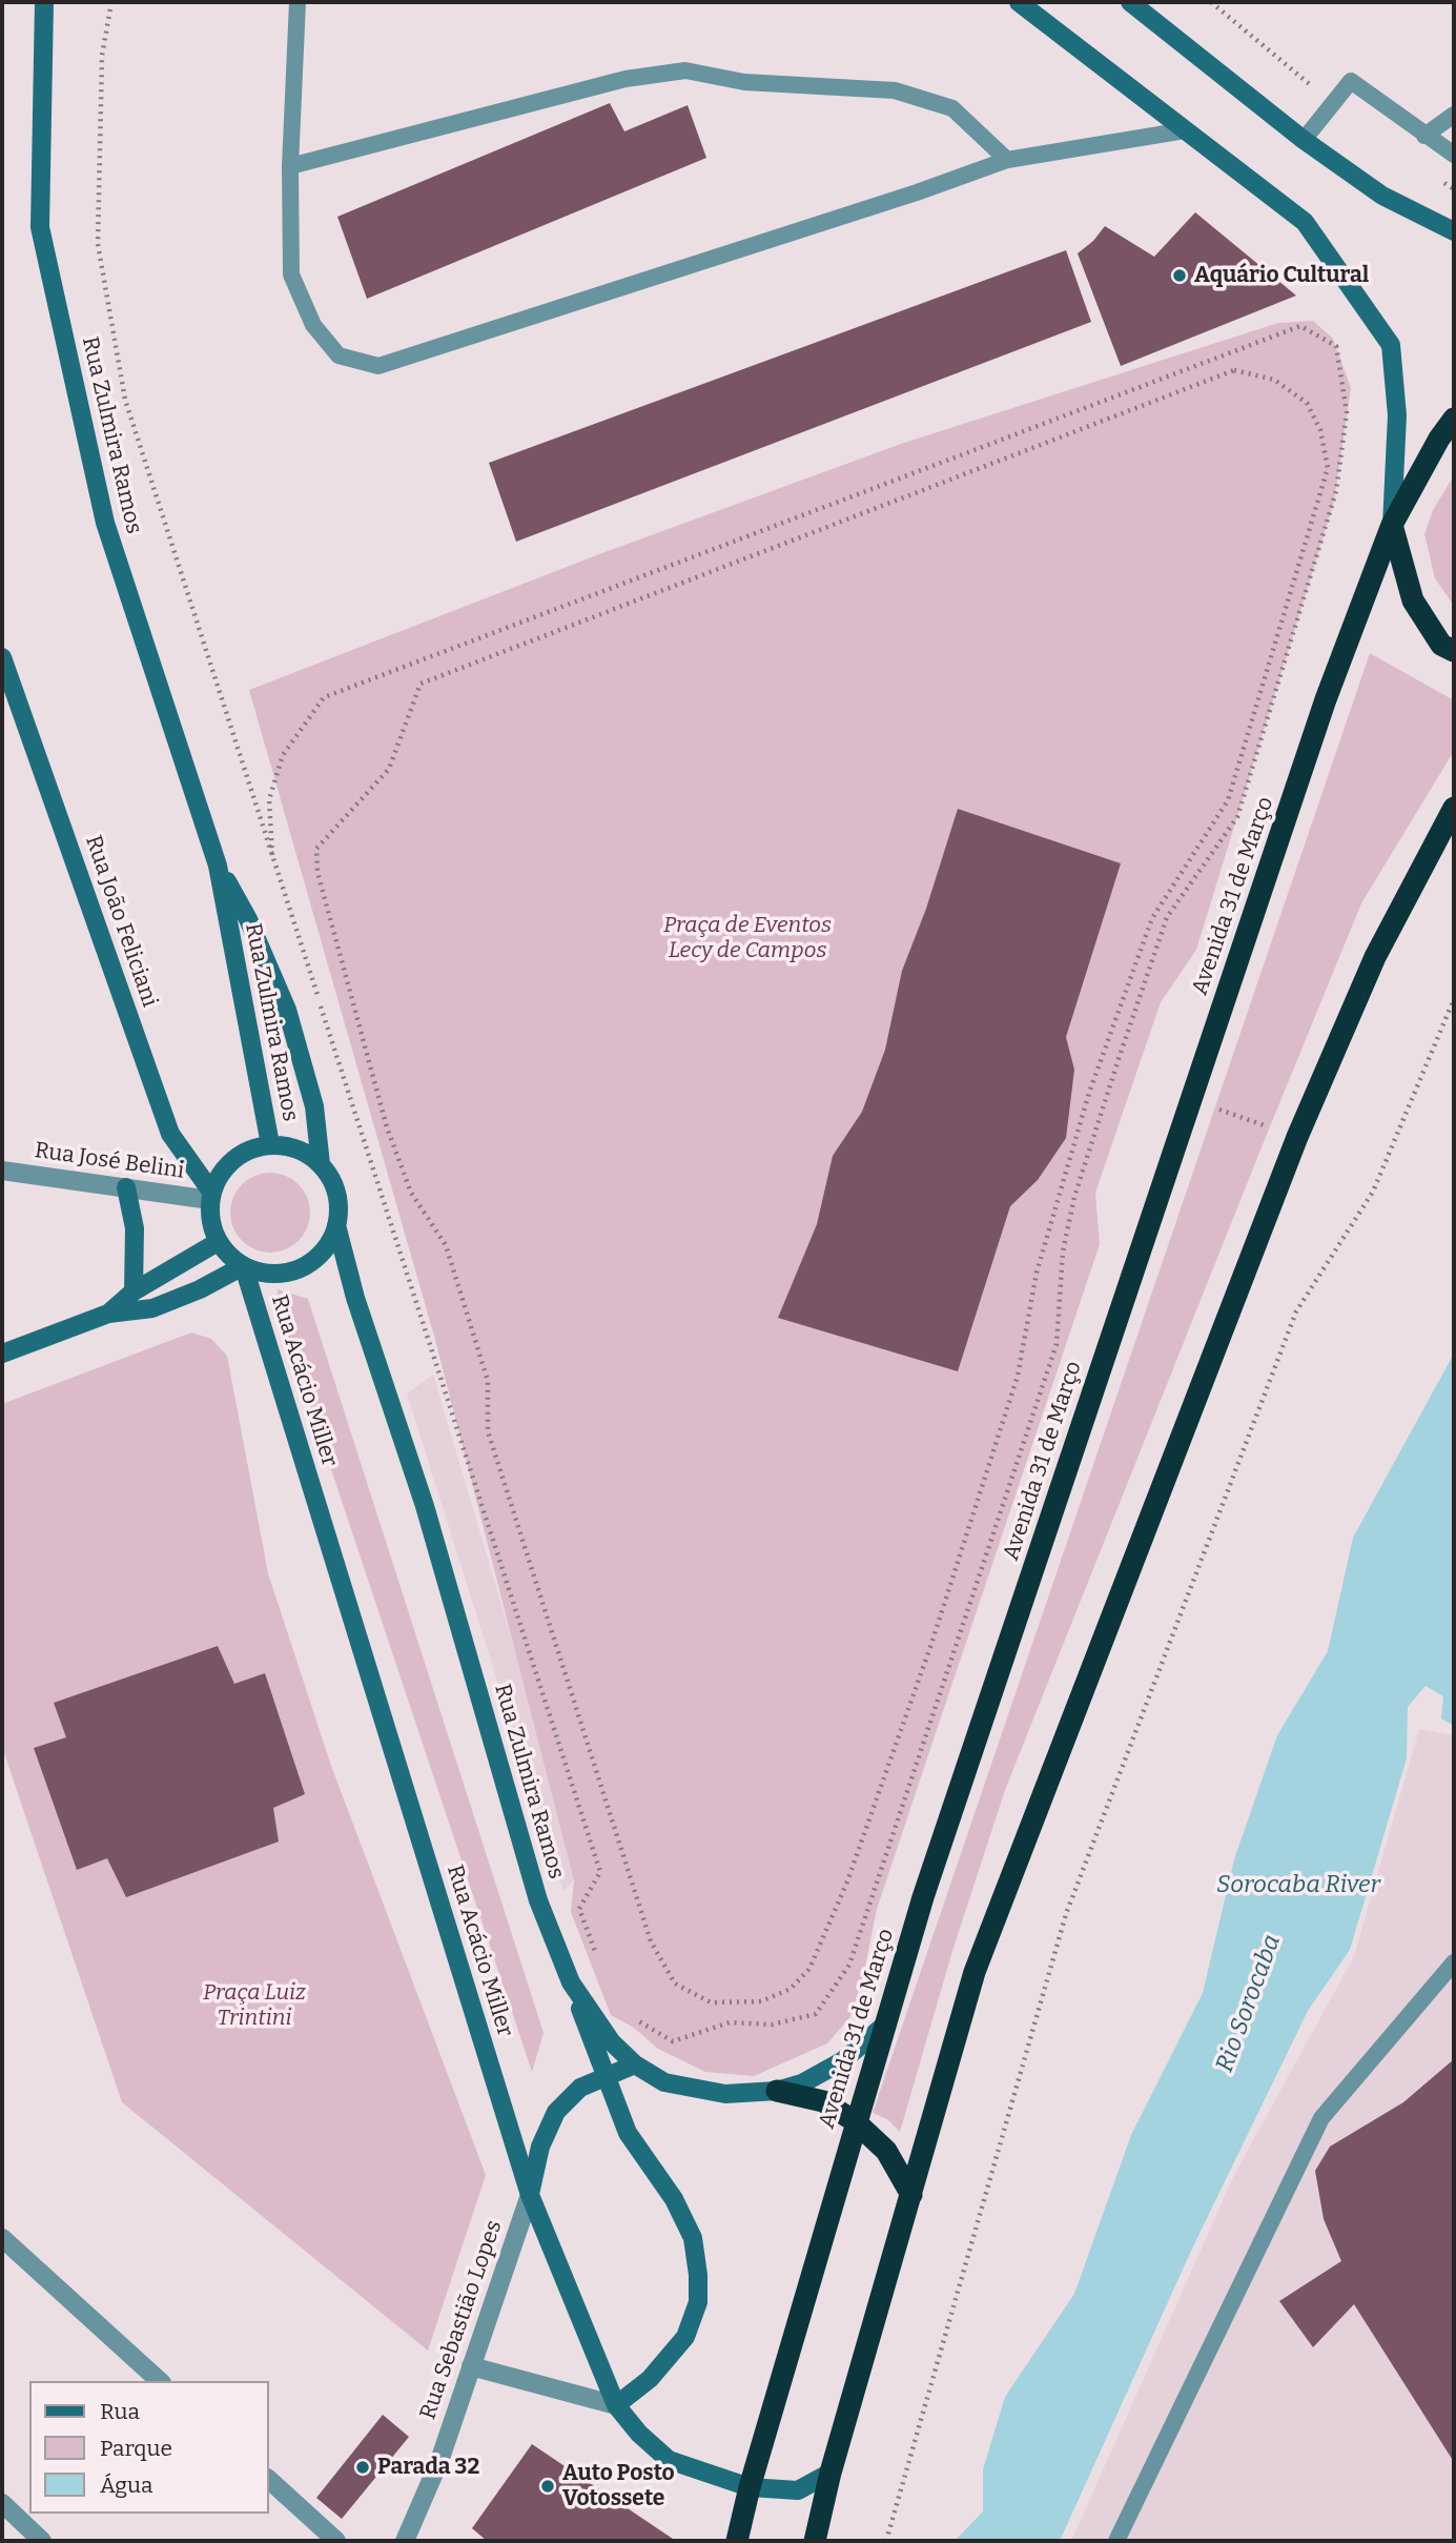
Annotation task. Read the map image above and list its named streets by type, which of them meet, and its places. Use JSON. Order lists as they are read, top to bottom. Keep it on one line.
{"streets":{"highway":["Avenida 31 de Março"],"main road":["Rua Zulmira Ramos","Rua João Feliciani","Rua Acácio Miller"],"street":["Rua José Belini","Rua Sebastião Lopes"]},"crossings":[["Rua Zulmira Ramos","Avenida 31 de Março"],["Rua Zulmira Ramos","Rua João Feliciani"],["Rua Zulmira Ramos","Rua José Belini"],["Rua Zulmira Ramos","Rua Acácio Miller"],["Avenida 31 de Março","Rua Acácio Miller"],["Rua João Feliciani","Rua José Belini"],["Rua João Feliciani","Rua Acácio Miller"],["Rua José Belini","Rua Acácio Miller"],["Rua Acácio Miller","Rua Sebastião Lopes"]],"water":["Sorocaba River","Rio Sorocaba"],"parks":["Praça de Eventos Lecy de Campos","Praça Luiz Trintini"],"places":["Aquário Cultural","Parada 32","Auto Posto Votossete"],"legend":["Rua","Parque","Água"]}
